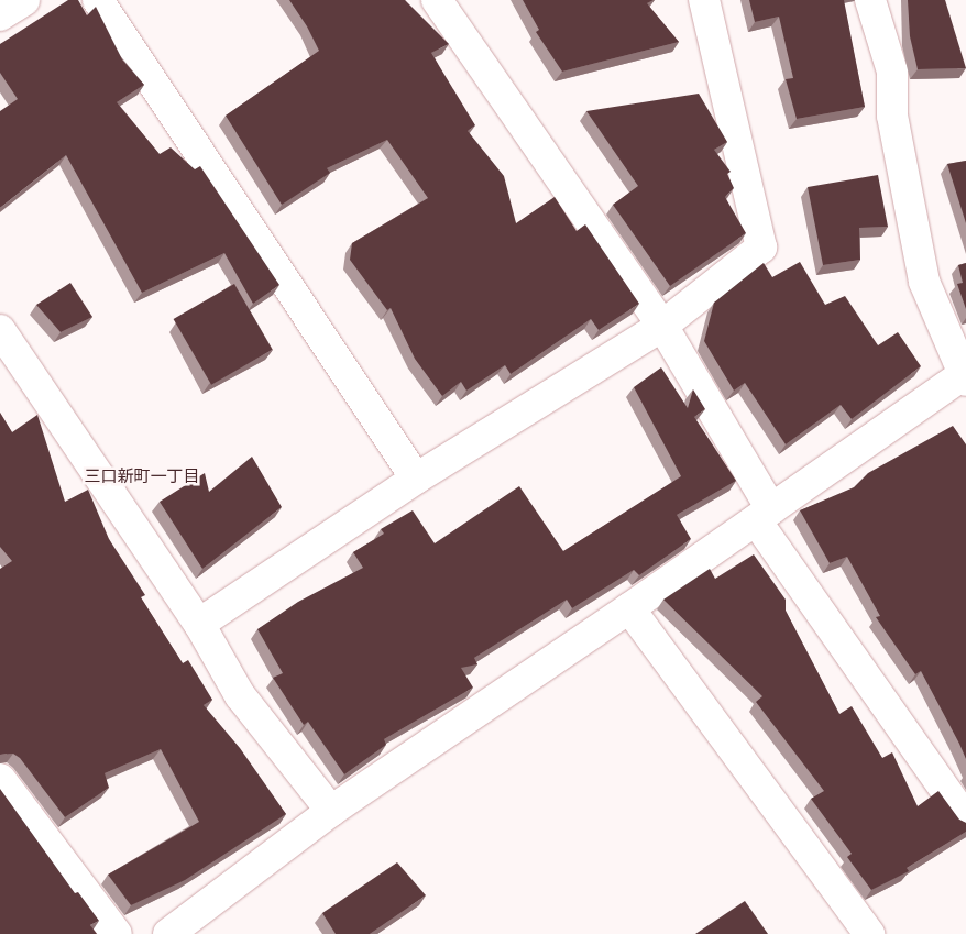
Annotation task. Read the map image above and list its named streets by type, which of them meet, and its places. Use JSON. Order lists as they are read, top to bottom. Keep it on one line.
{"districts":["三口新町一丁目"]}
